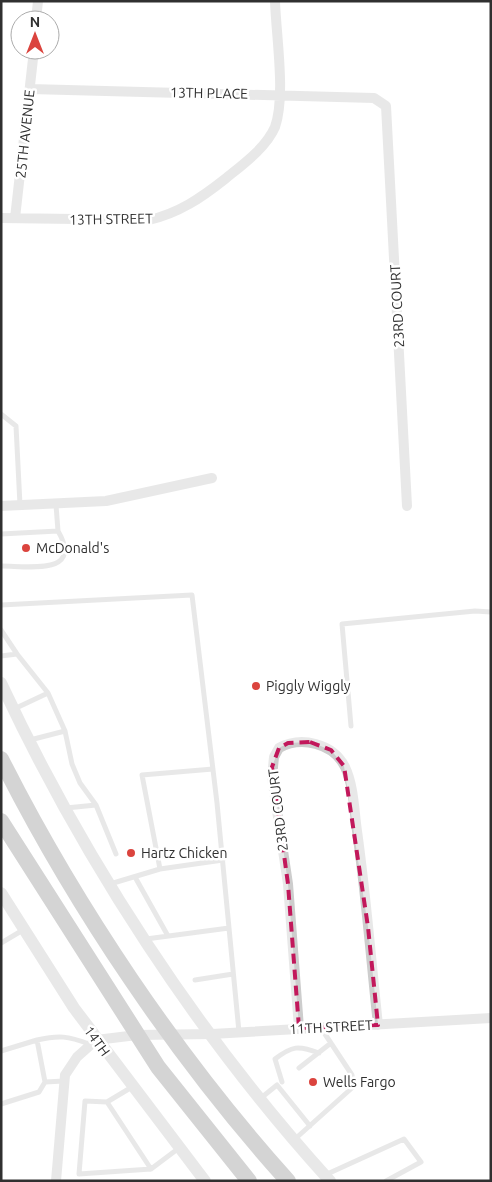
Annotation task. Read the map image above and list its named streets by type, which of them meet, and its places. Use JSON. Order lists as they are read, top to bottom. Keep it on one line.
{"streets":{"street":["13TH PLACE","25TH AVENUE","13TH STREET","23RD COURT","11TH STREET","14TH"]},"crossings":[["13TH PLACE","25TH AVENUE"],["13TH PLACE","13TH STREET"],["13TH PLACE","23RD COURT"],["25TH AVENUE","13TH STREET"],["23RD COURT","11TH STREET"]],"places":["McDonald's","Piggly Wiggly","Hartz Chicken","Wells Fargo"],"north":"top"}
